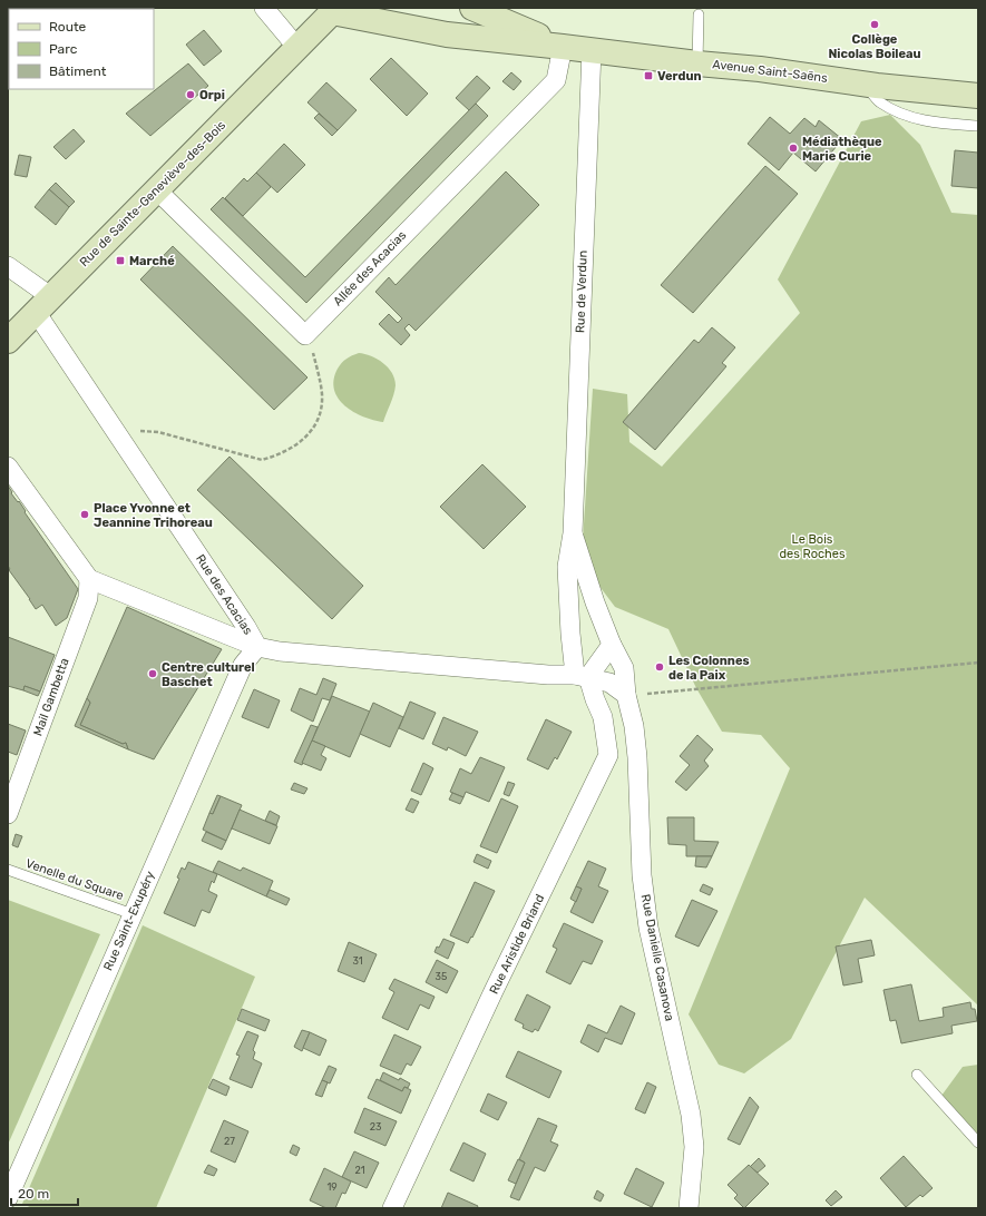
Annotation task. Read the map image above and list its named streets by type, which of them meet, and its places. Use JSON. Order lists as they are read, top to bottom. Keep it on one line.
{"streets":{"street":["Avenue Saint-Saëns","Rue de Sainte-Geneviève-des-Bois","Allée des Acacias","Rue de Verdun","Rue des Acacias","Mail Gambetta","Rue Saint-Exupéry","Rue Aristide Briand","Rue Danielle Casanova"],"lane":["Venelle du Square"]},"crossings":[["Avenue Saint-Saëns","Rue de Sainte-Geneviève-des-Bois"],["Avenue Saint-Saëns","Allée des Acacias"],["Avenue Saint-Saëns","Rue de Verdun"],["Rue de Sainte-Geneviève-des-Bois","Rue des Acacias"],["Rue de Verdun","Rue des Acacias"],["Rue de Verdun","Rue Danielle Casanova"],["Rue des Acacias","Rue Saint-Exupéry"],["Venelle du Square","Rue Saint-Exupéry"]],"parks":["Le Bois des Roches"],"places":{"other":["Collège Nicolas Boileau","Orpi","Médiathèque Marie Curie","Place Yvonne et Jeannine Trihoreau","Les Colonnes de la Paix","Centre culturel Baschet"],"transit":["Verdun","Marché"]},"house_numbers":["31","35","23","27","21","19"],"legend":["Route","Parc","Bâtiment"],"scale_bar":"20 m"}
